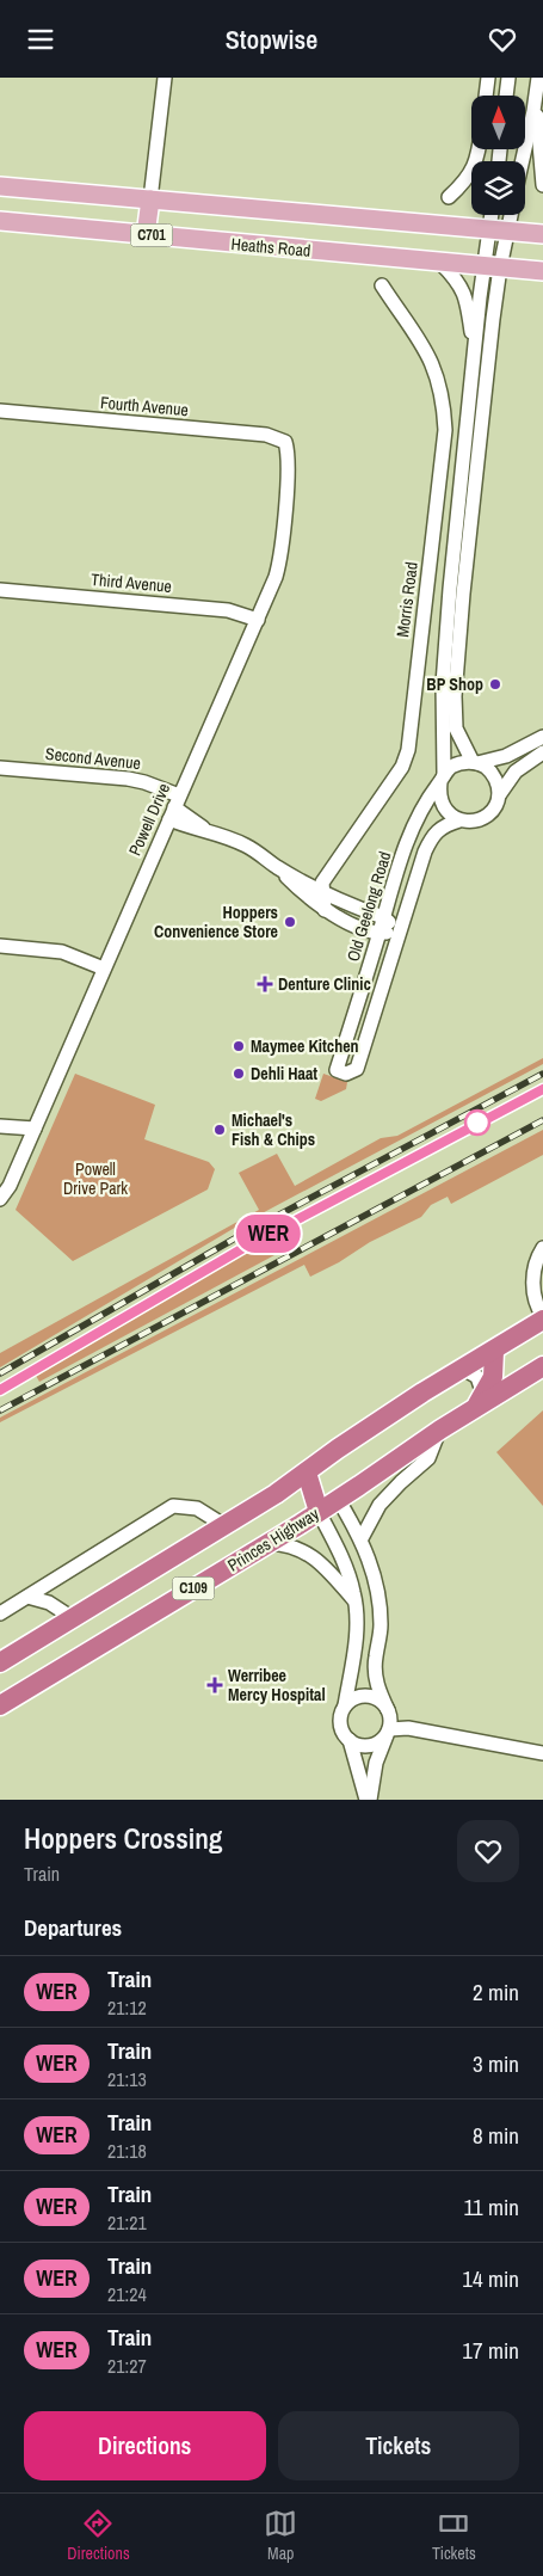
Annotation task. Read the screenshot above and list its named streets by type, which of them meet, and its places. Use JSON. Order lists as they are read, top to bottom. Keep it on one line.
{"streets":{"highway":["Princes Highway","C109"],"main road":["C701","Heaths Road"],"street":["Fourth Avenue","Third Avenue","Morris Road","Second Avenue","Powell Drive","Old Geelong Road"]},"crossings":[["Fourth Avenue","Powell Drive"],["Third Avenue","Powell Drive"],["Second Avenue","Powell Drive"]],"parks":["Powell Drive Park"],"places":{"other":["BP Shop","Hoppers Convenience Store","Maymee Kitchen","Dehli Haat","Michael's Fish & Chips"],"health":["Denture Clinic","Werribee Mercy Hospital"]},"north":"top","page":{"header":"Stopwise","on_map":"WER","heading":[["Hoppers Crossing","Train"],"Departures"],"list":[{"mark":"WER","name":"Train","note":"21:12","value":"2 min"},{"mark":"WER","name":"Train","note":"21:13","value":"3 min"},{"mark":"WER","name":"Train","note":"21:18","value":"8 min"},{"mark":"WER","name":"Train","note":"21:21","value":"11 min"},{"mark":"WER","name":"Train","note":"21:24","value":"14 min"},{"mark":"WER","name":"Train","note":"21:27","value":"17 min"}],"buttons":["Directions","Tickets"],"tabs":["Directions","Map","Tickets"]}}
